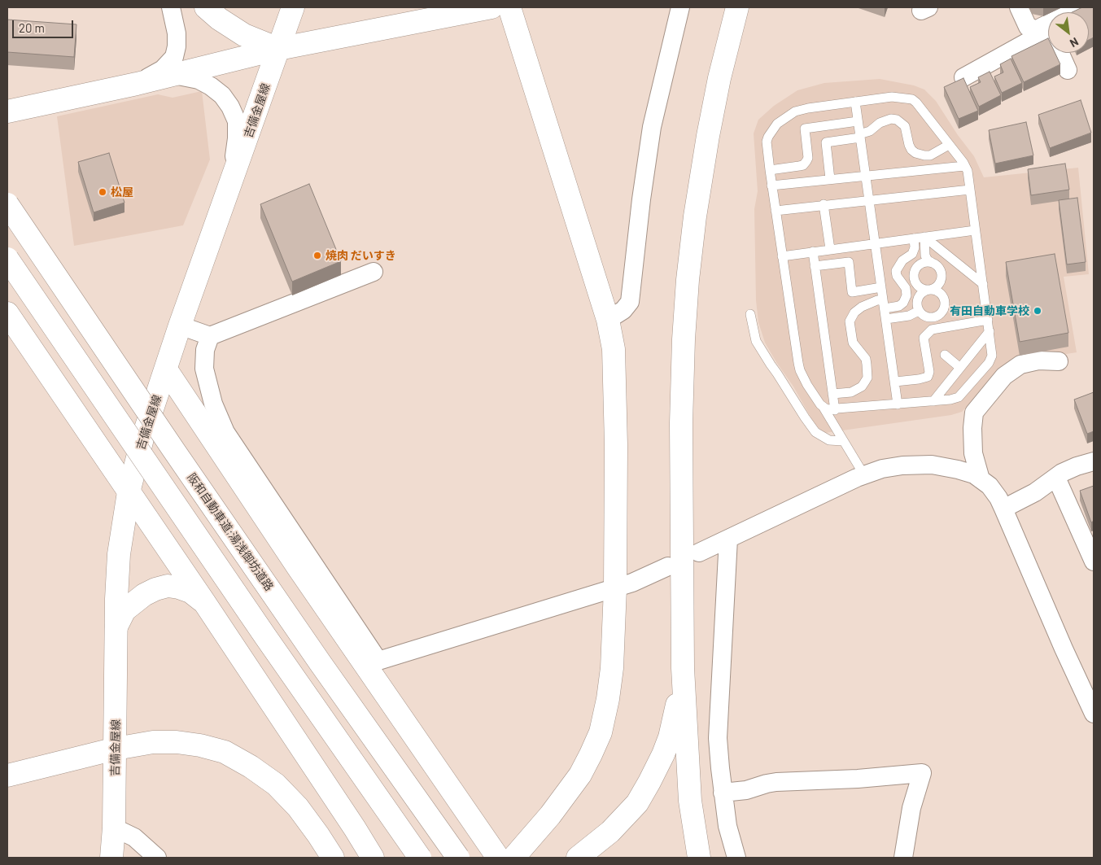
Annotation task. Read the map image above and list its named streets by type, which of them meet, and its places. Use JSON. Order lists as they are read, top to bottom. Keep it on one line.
{"streets":{"main road":["吉備金屋線","阪和自動車道;湯浅御坊道路"]},"places":["松屋","焼肉 だいすき","有田自動車学校"],"scale_bar":"20 m","north":"bottom right"}
